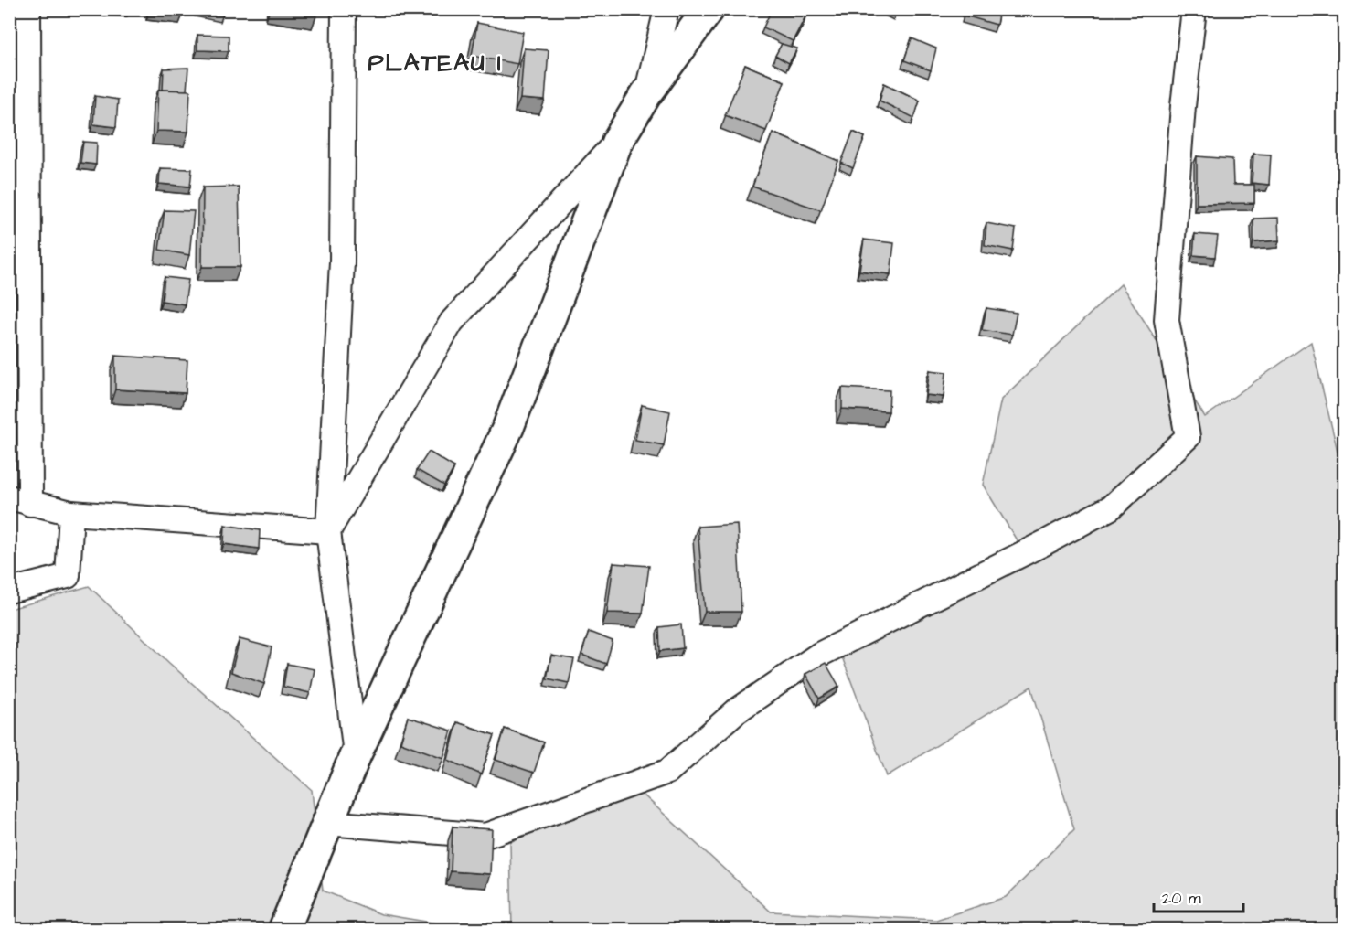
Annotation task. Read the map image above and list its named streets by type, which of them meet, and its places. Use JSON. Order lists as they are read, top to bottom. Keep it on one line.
{"districts":["PLATEAU I"],"scale_bar":"20 m"}
